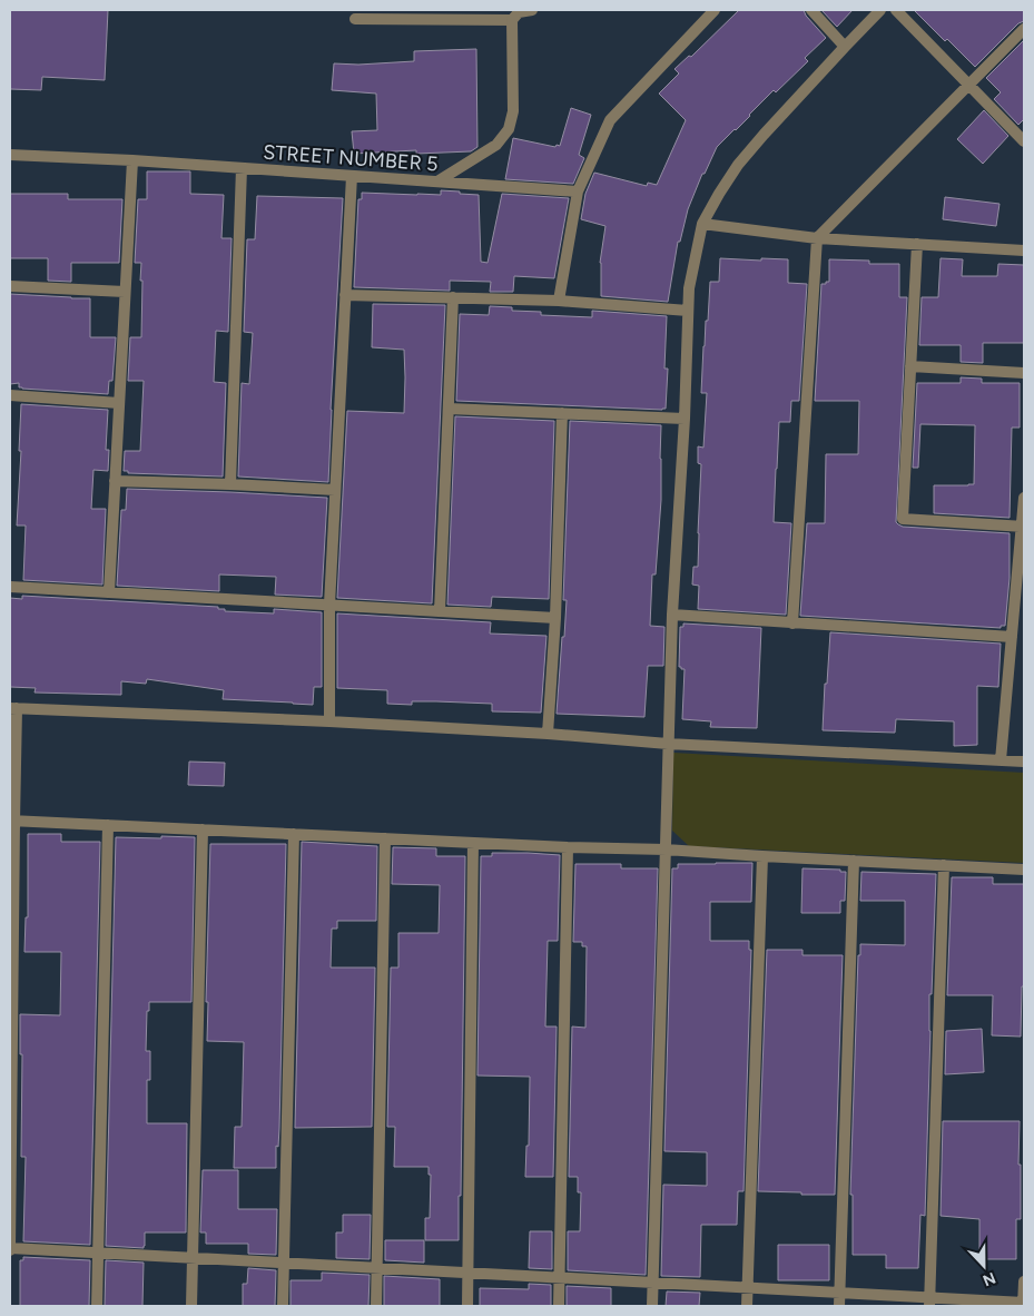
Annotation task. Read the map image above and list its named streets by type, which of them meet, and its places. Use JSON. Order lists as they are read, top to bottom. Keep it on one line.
{"streets":{"street":["STREET NUMBER 5"]},"north":"bottom"}
